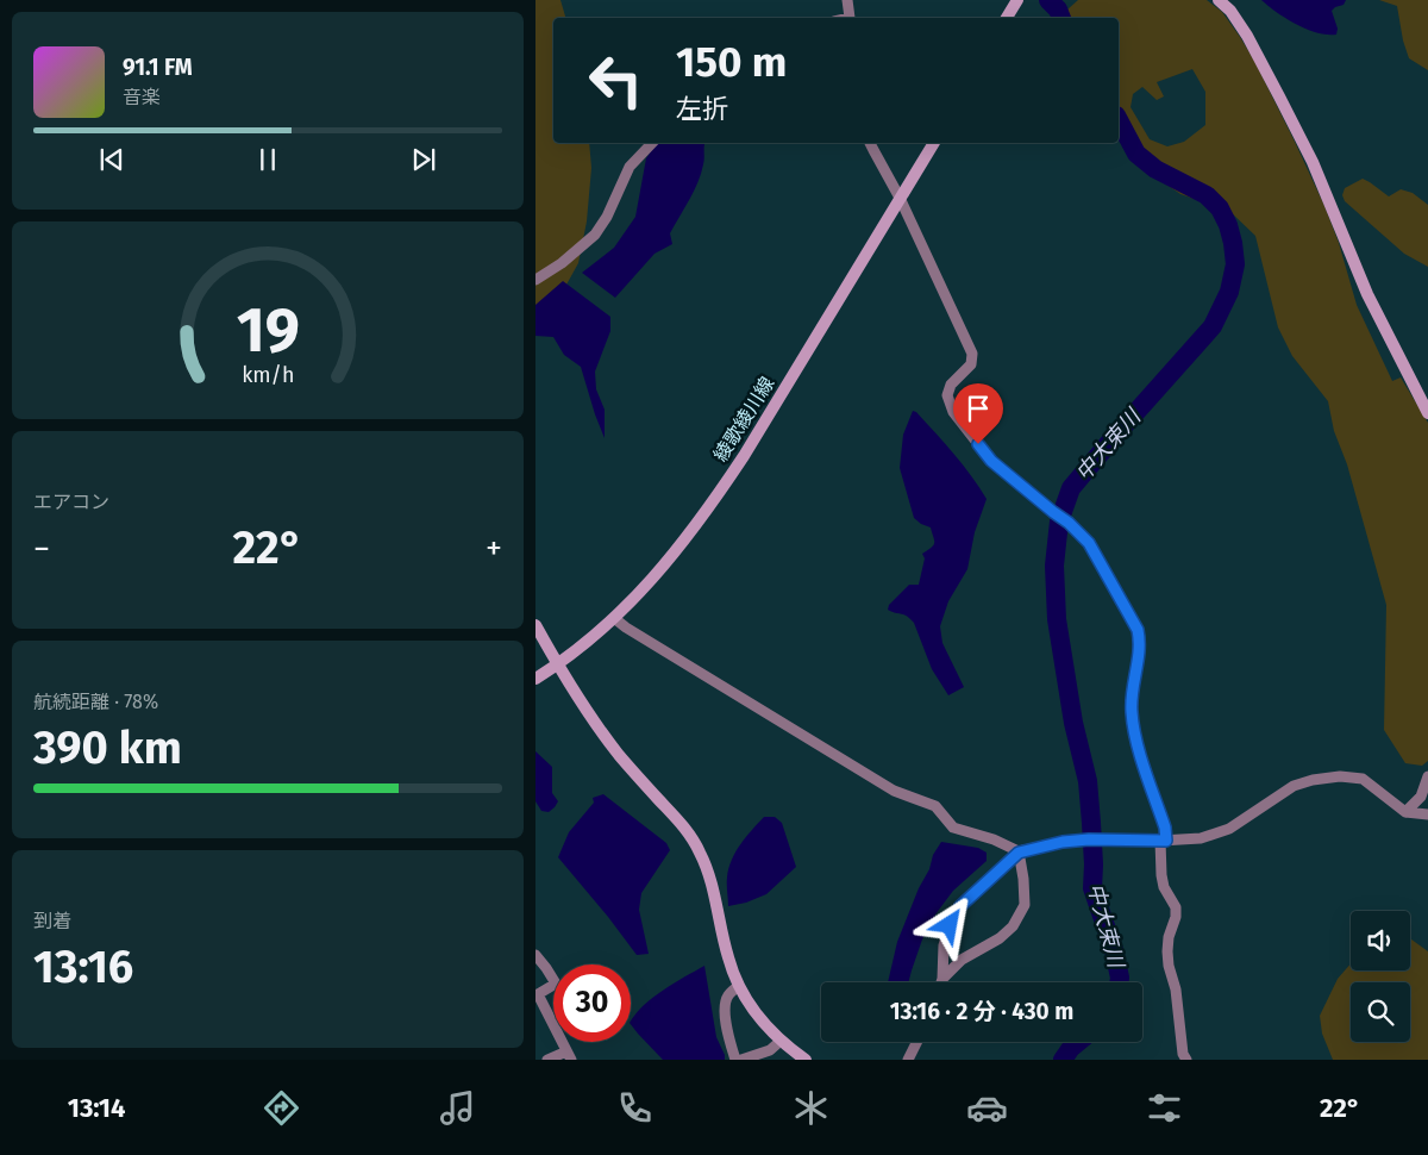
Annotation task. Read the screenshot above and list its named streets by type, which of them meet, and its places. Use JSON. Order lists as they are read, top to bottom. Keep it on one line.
{"streets":{"street":["綾歌綾川線"]},"water":["中大束川"],"page":{"turn":["150 m","左折"],"song":["91.1 FM","音楽"],"tile":["エアコン",["航続距離 · 78%","390 km"],["到着","13:16"]],"heat":["−","22°","+"],"limit":"30","trip":"13:16 · 2 分 · 430 m","tabs":["13:14","22°"],"gauge":["19","km/h"]}}
